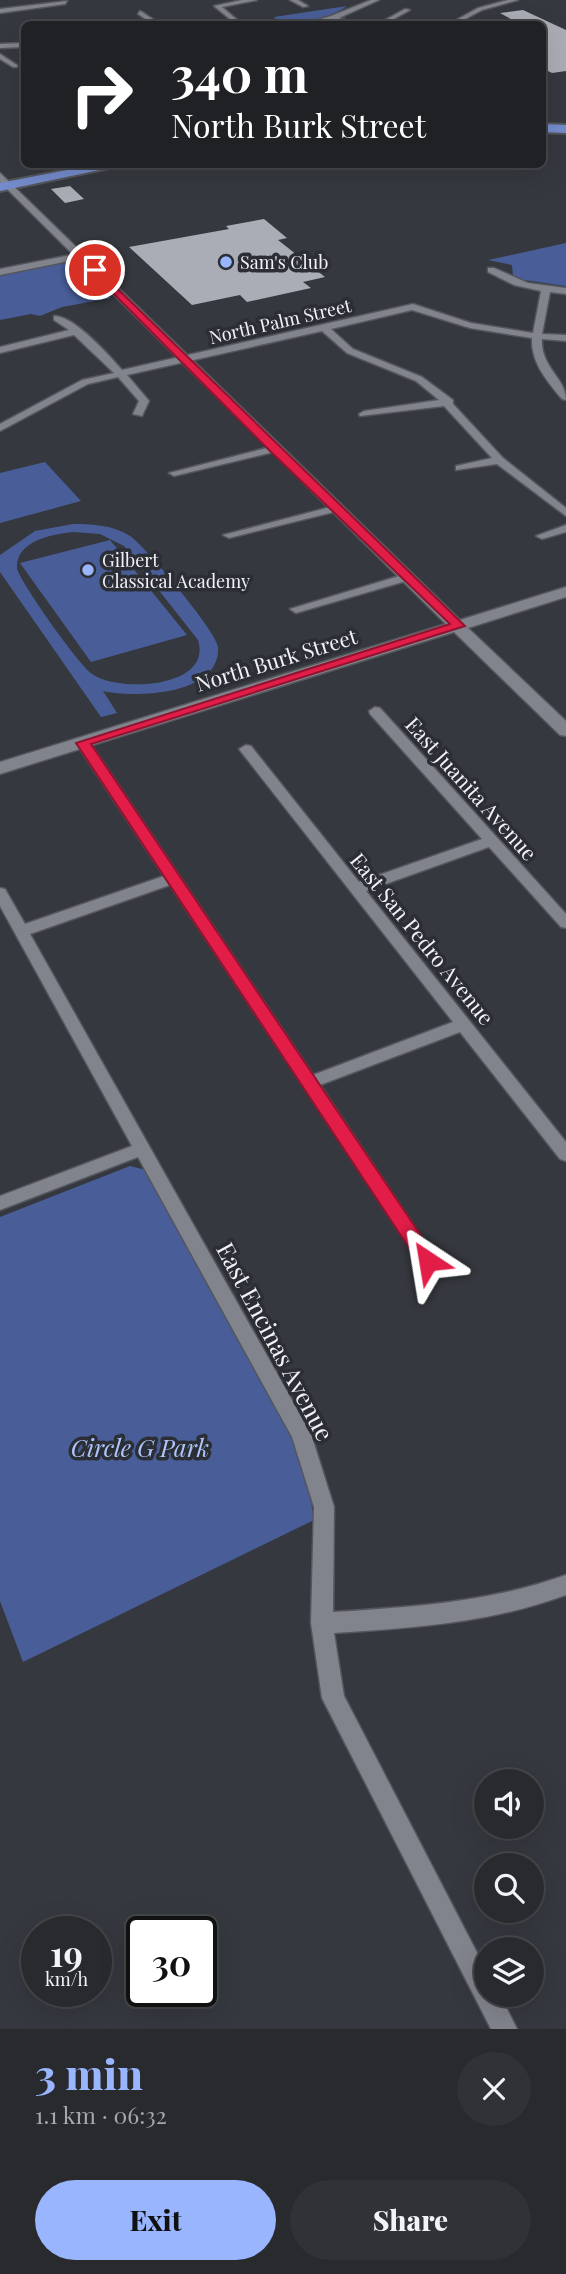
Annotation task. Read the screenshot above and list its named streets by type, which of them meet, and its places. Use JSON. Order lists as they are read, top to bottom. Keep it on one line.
{"streets":{"street":["North Palm Street","North Burk Street","East Juanita Avenue","East San Pedro Avenue","East Encinas Avenue"]},"parks":["Circle G Park"],"places":["Sam's Club","Gilbert Classical Academy"],"page":{"turn":["340 m","North Burk Street"],"speed":"19 km/h","limit":"30","heading":["3 min","1.1 km · 06:32"],"buttons":["Exit","Share"]}}
